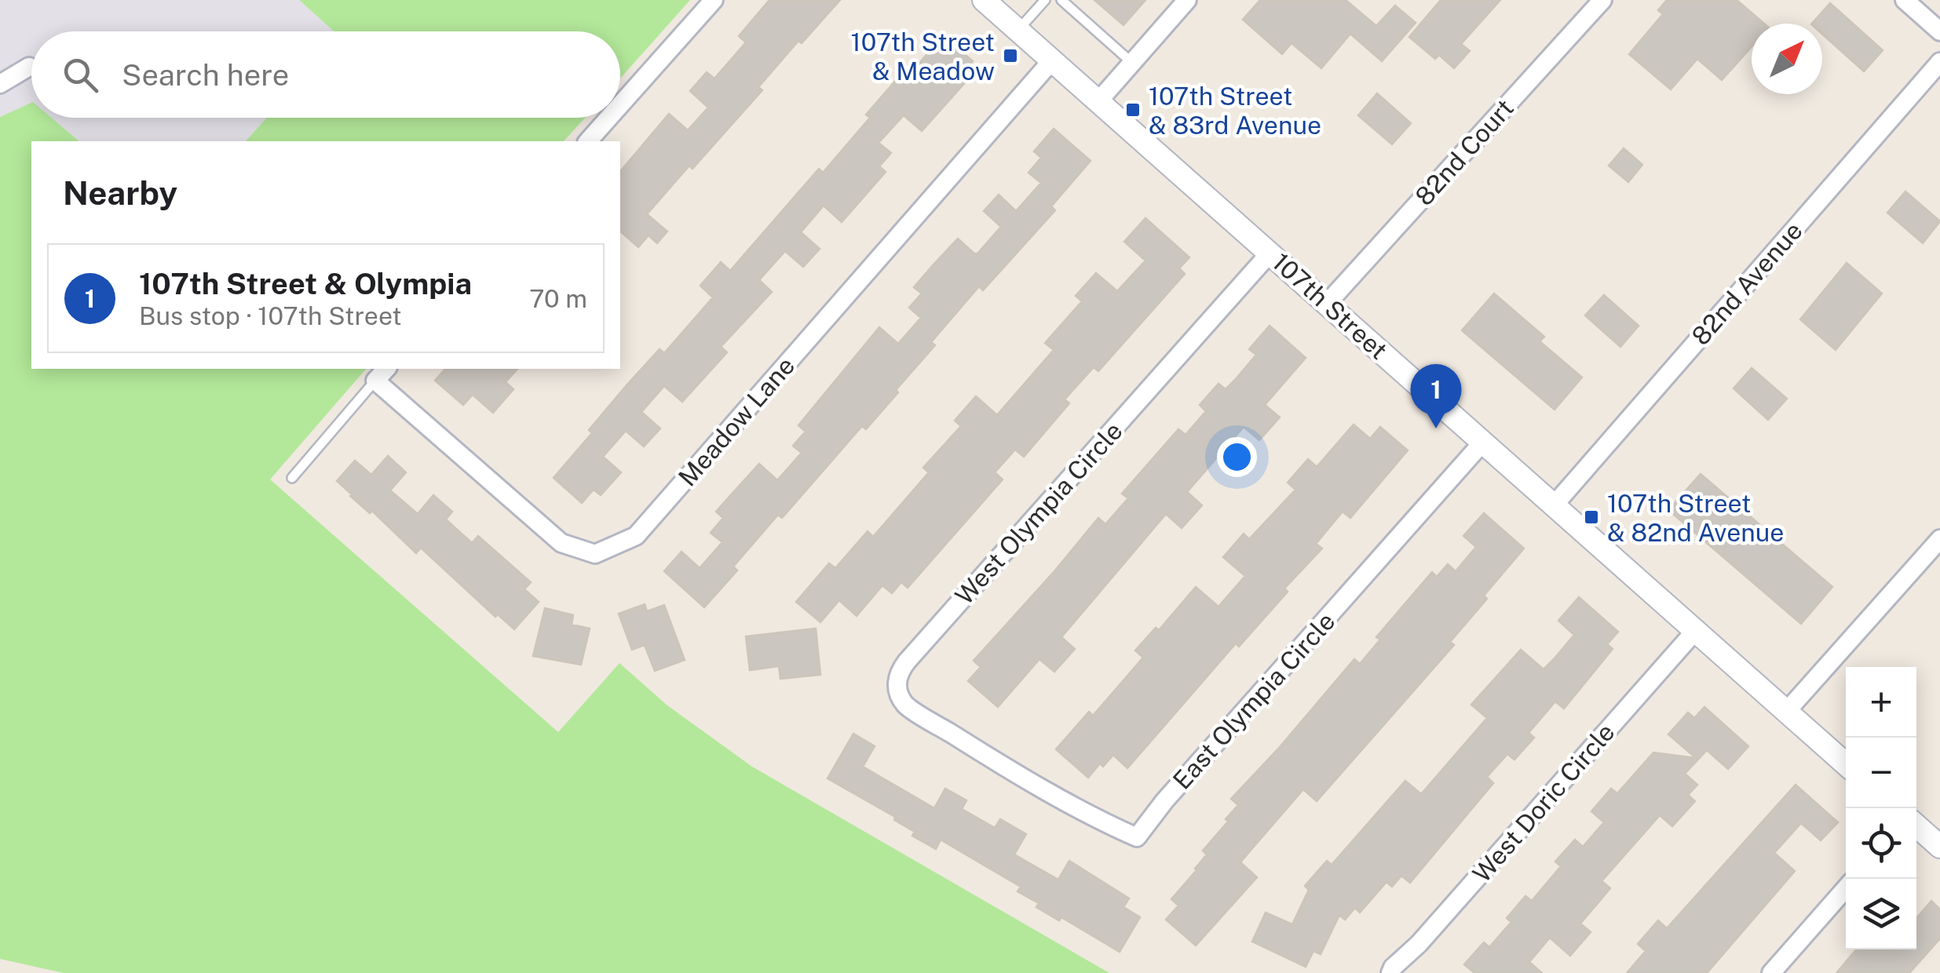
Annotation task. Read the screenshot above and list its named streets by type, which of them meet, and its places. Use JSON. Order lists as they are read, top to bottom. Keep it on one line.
{"streets":{"street":["82nd Court","82nd Avenue","107th Street","Meadow Lane","West Olympia Circle","East Olympia Circle","West Doric Circle"]},"crossings":[["82nd Court","107th Street"],["82nd Avenue","107th Street"],["107th Street","Meadow Lane"],["107th Street","West Olympia Circle"],["107th Street","East Olympia Circle"],["107th Street","West Doric Circle"],["West Olympia Circle","East Olympia Circle"]],"places":{"transit":["107th Street & Meadow","107th Street & 83rd Avenue","107th Street & 82nd Avenue"]},"north":"top right","page":{"search":"Search here","heading":"Nearby","list":[{"mark":"1","name":"107th Street & Olympia","note":"Bus stop · 107th Street","value":"70 m"}],"pins":"1","map_buttons":["+","−"]}}
